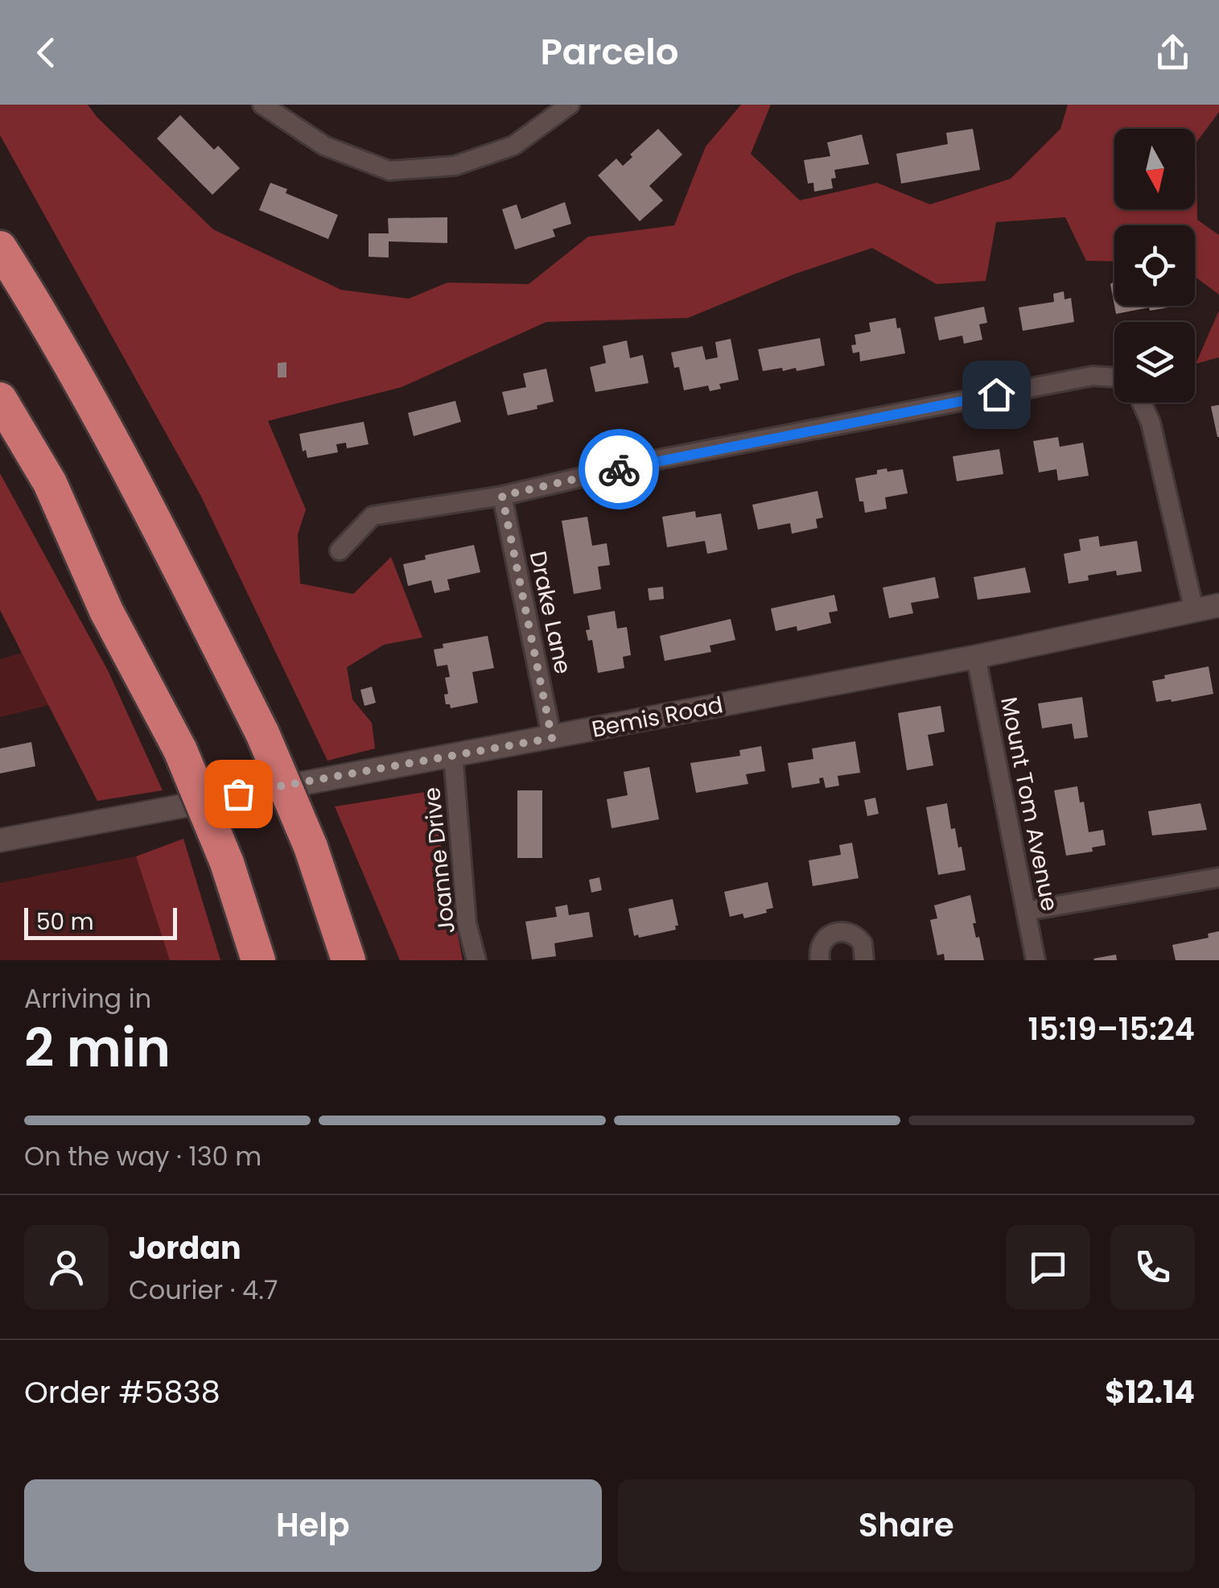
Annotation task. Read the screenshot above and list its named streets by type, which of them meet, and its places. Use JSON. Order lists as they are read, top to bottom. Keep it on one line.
{"streets":{"street":["Drake Lane","Bemis Road","Mount Tom Avenue","Joanne Drive"]},"crossings":[["Drake Lane","Bemis Road"],["Bemis Road","Mount Tom Avenue"],["Bemis Road","Joanne Drive"]],"scale_bar":"50 m","north":"bottom","page":{"header":"Parcelo","scale":"50 m","heading":["2 min","Arriving in","15:19–15:24"],"panel":["Jordan","Courier · 4.7","Order #5838","$12.14"],"bar":"On the way · 130 m","buttons":["Help","Share"]}}
